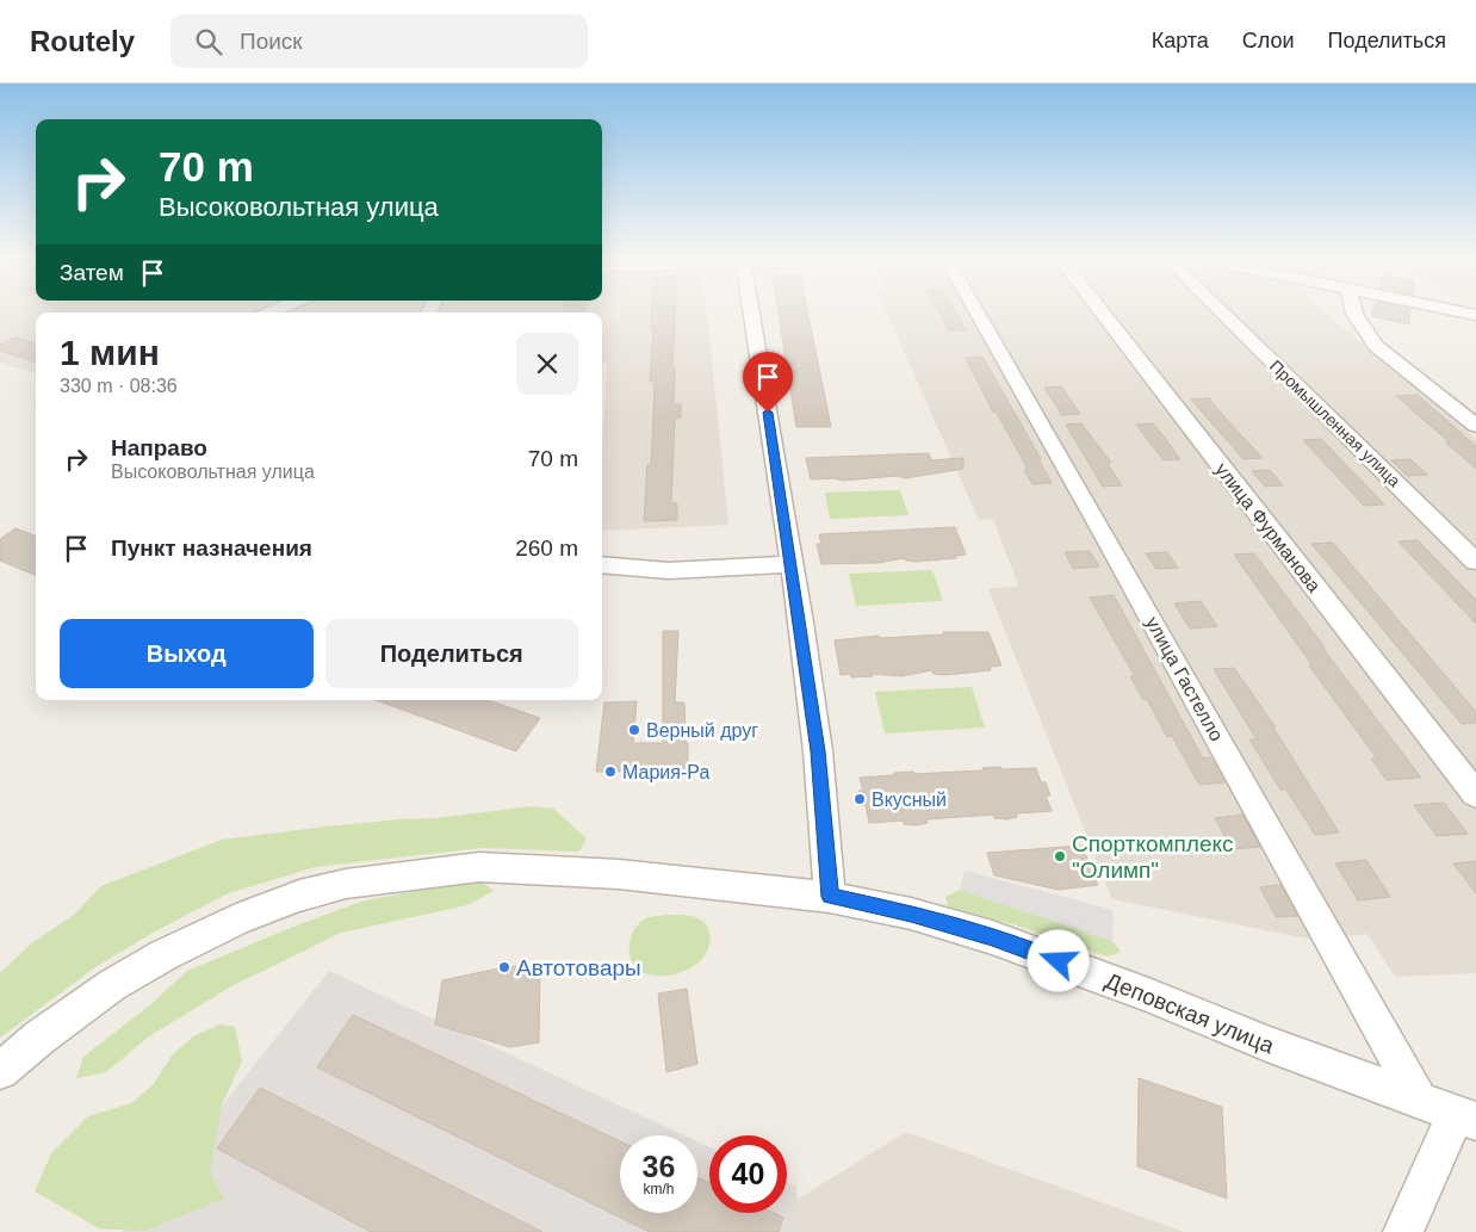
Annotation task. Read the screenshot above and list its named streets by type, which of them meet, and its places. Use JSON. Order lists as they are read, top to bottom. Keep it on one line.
{"streets":{"street":["Промышленная улица","улица Фурманова","улица Гастелло","Деповская улица"]},"crossings":[["улица Гастелло","Деповская улица"]],"places":["Верный друг","Мария-Ра","Вкусный","Спорткомплекс \"Олимп\"","Автотовары"],"page":{"header":"Routely","search":"Поиск","nav":["Карта","Слои","Поделиться"],"turn":["70 m","Высоковольтная улица"],"then":"Затем","heading":["1 мин","330 m · 08:36"],"list":[{"name":"Направо","note":"Высоковольтная улица","value":"70 m"},{"name":"Пункт назначения","value":"260 m"}],"buttons":["Выход","Поделиться"],"speed":"36 km/h","limit":"40"}}
